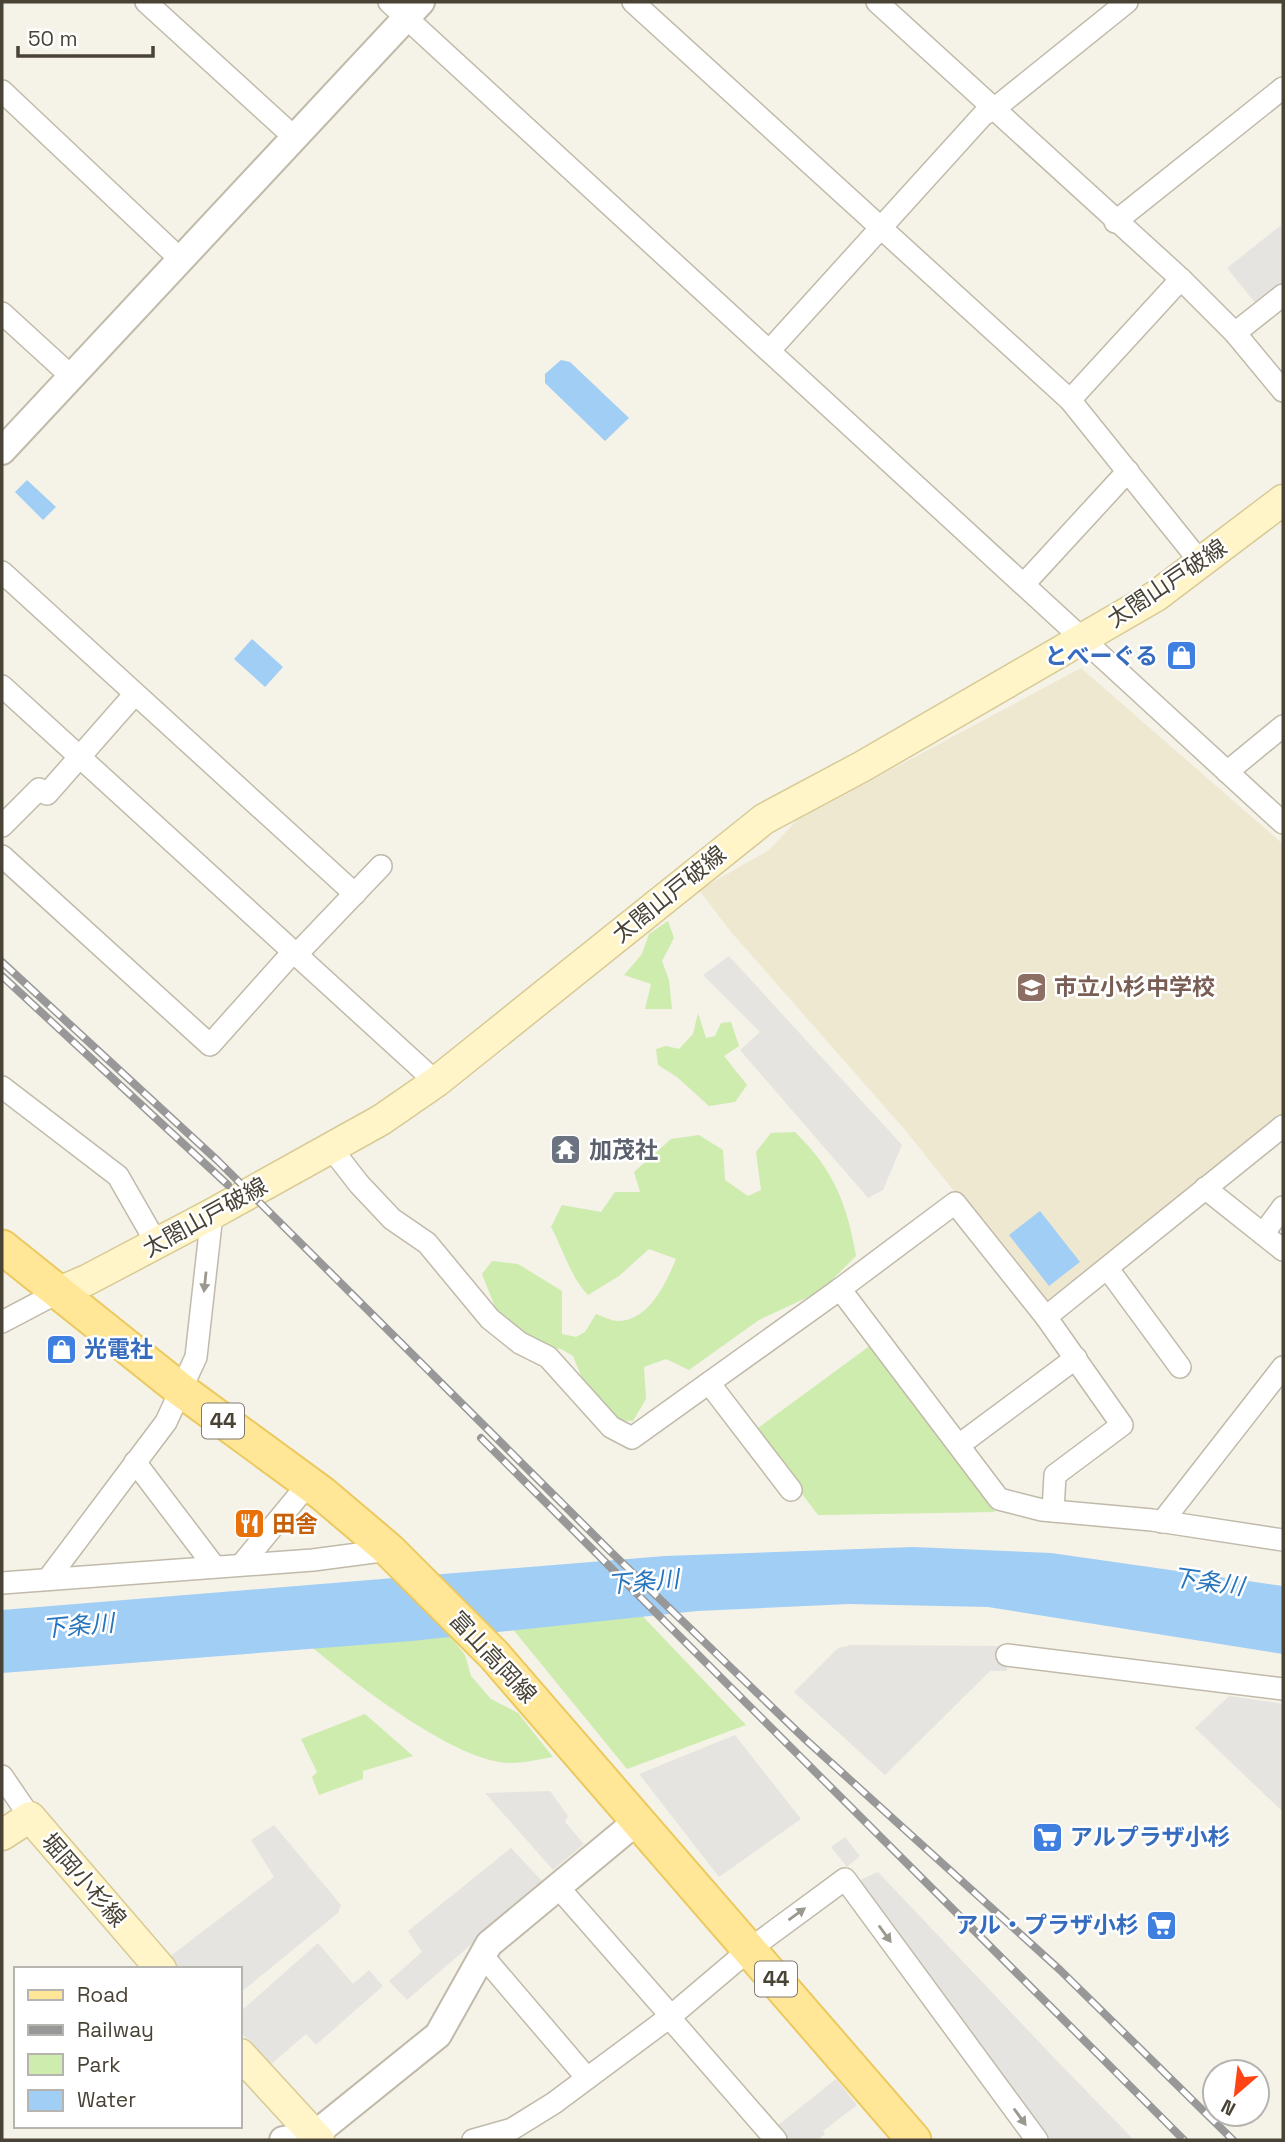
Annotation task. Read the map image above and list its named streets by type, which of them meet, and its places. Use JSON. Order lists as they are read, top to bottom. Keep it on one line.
{"streets":{"main road":["太閤山戸破線","44","富山高岡線","堀岡小杉線"]},"crossings":[["太閤山戸破線","富山高岡線"]],"water":["下条川"],"places":{"shop":["とべーぐる","光電社"],"school or university":["市立小杉中学校"],"temple":["加茂社"],"restaurant":["田舎"],"supermarket":["アルプラザ小杉","アル・プラザ小杉"]},"legend":["Road","Railway","Park","Water"],"scale_bar":"50 m","north":"bottom left"}
